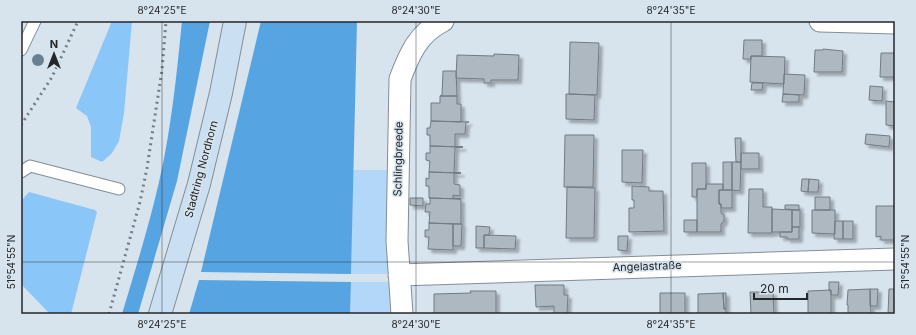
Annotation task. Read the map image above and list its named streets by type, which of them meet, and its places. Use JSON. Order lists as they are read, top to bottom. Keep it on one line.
{"streets":{"main road":["Stadtring Nordhorn"],"street":["Schlingbreede","Angelastraße"]},"crossings":[["Schlingbreede","Angelastraße"]],"scale_bar":"20 m","north":"top","coordinates":["8°24'25\"E","8°24'30\"E","8°24'35\"E","51°54'55\"N"]}
